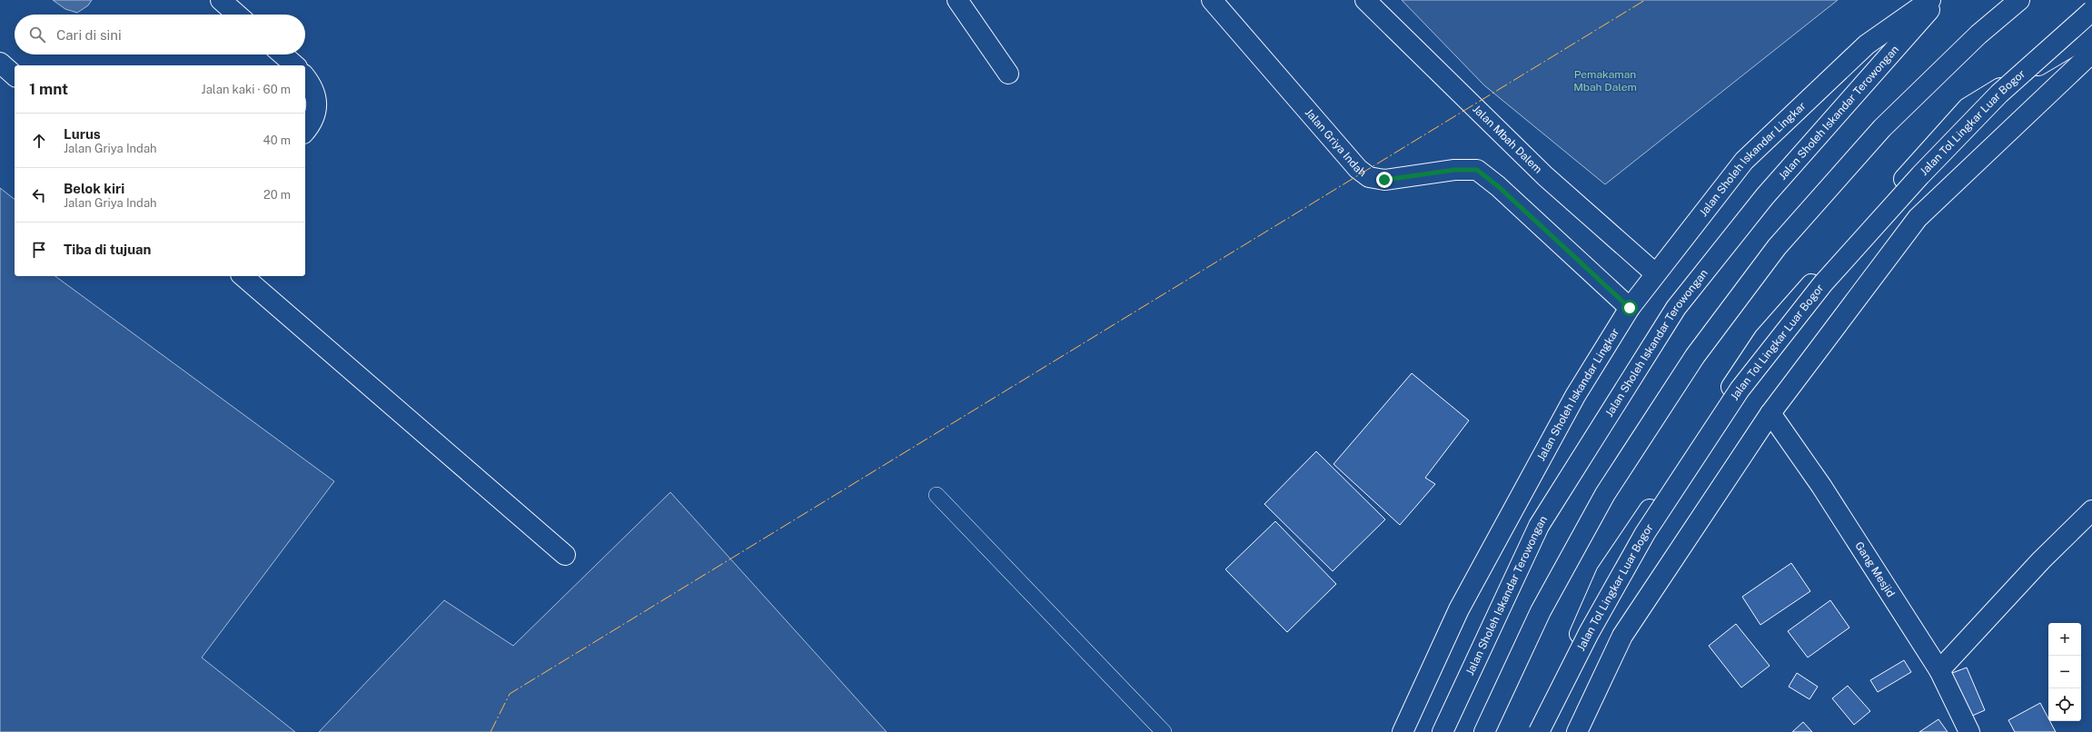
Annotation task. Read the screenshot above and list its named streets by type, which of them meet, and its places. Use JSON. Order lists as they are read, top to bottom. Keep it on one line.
{"streets":{"main road":["Jalan Sholeh Iskandar Terowongan","Jalan Tol Lingkar Luar Bogor","Jalan Mbah Dalem","Jalan Griya Indah","Jalan Sholeh Iskandar Lingkar","Gang Mesjid"]},"crossings":[["Jalan Mbah Dalem","Jalan Sholeh Iskandar Lingkar"],["Jalan Griya Indah","Jalan Sholeh Iskandar Lingkar"]],"parks":["Pemakaman Mbah Dalem"],"page":{"search":"Cari di sini","heading":["1 mnt","Jalan kaki · 60 m"],"list":[["Lurus","Jalan Griya Indah","40 m"],["Belok kiri","Jalan Griya Indah","20 m"],"Tiba di tujuan"],"map_buttons":["+","−"]}}
